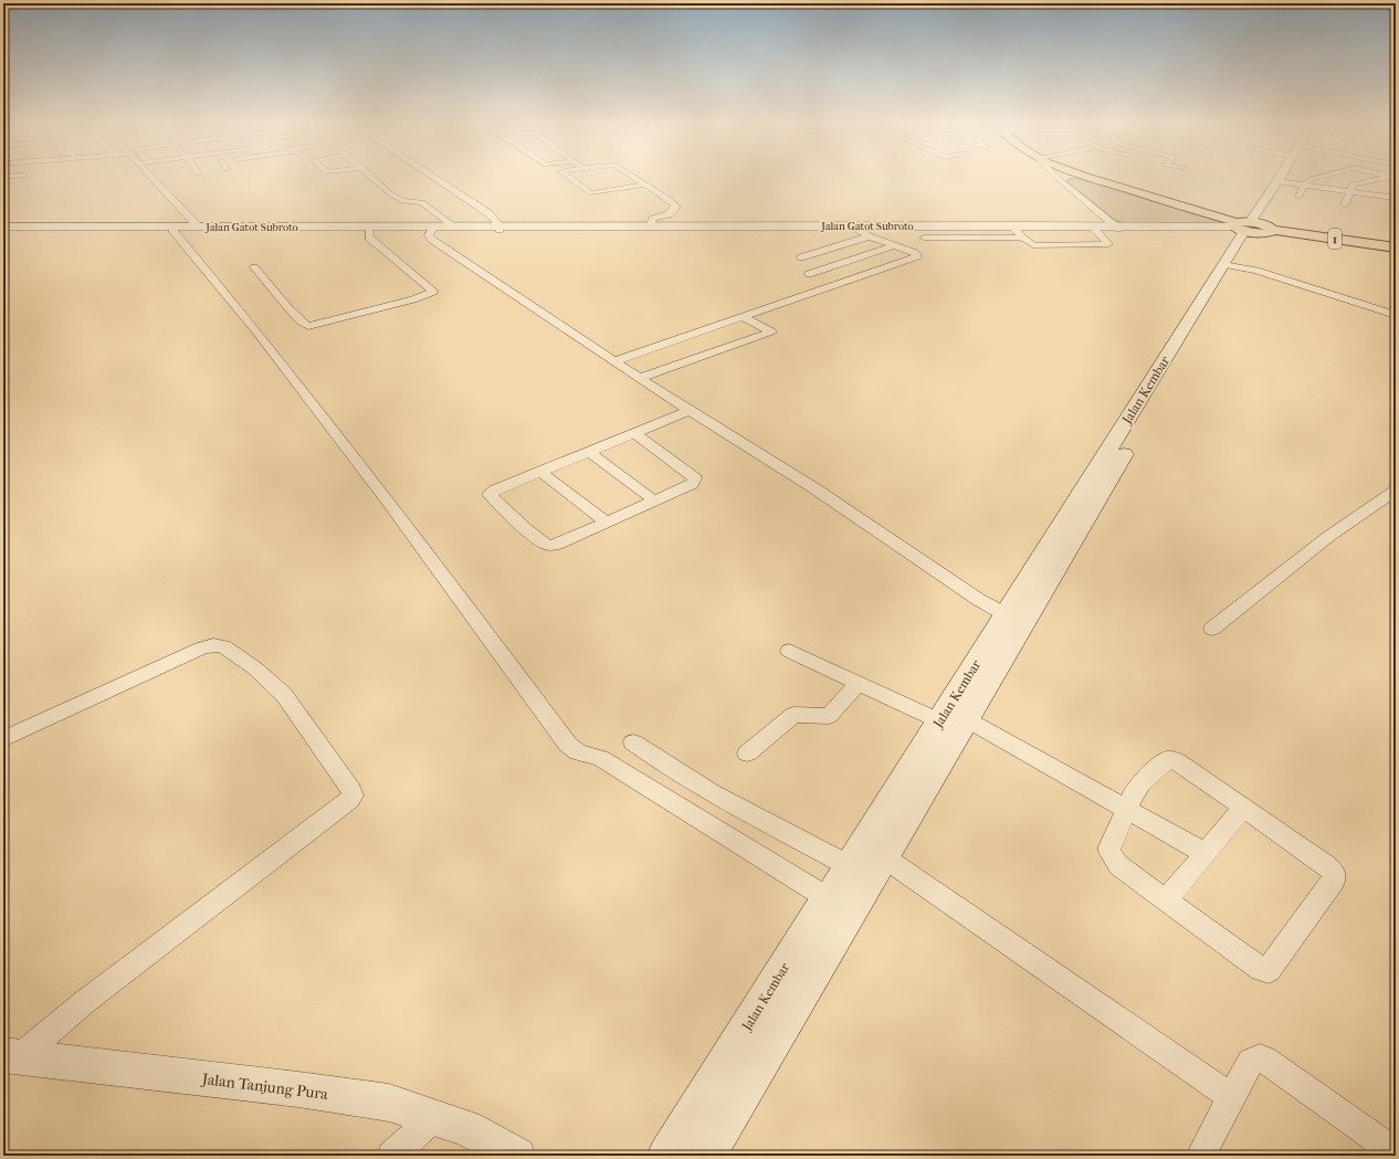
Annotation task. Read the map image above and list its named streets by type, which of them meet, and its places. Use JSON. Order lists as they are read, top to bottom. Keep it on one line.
{"streets":{"highway":["1"],"main road":["Jalan Kembar"],"street":["Jalan Gatot Subroto","Jalan Tanjung Pura"]},"crossings":[["Jalan Gatot Subroto","1"],["Jalan Gatot Subroto","Jalan Kembar"],["1","Jalan Kembar"]]}
